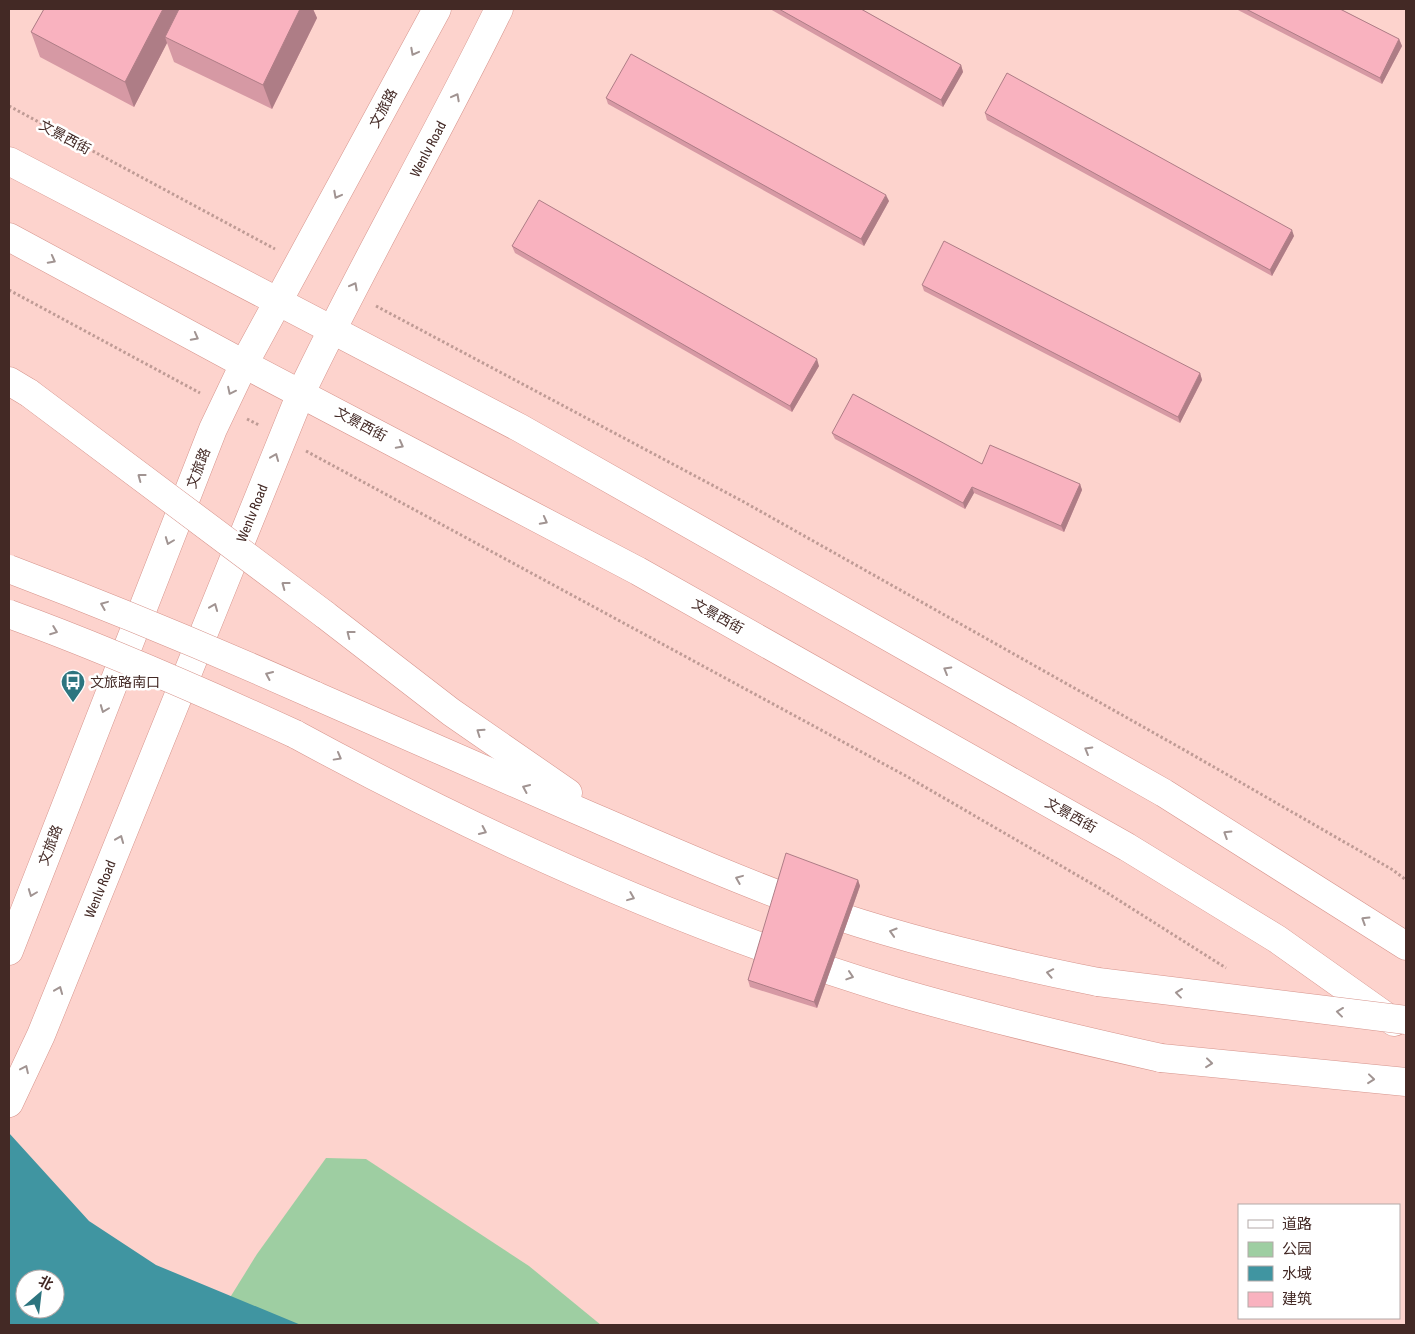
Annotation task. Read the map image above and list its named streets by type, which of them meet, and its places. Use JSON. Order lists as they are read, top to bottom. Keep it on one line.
{"streets":{"main road":["文旅路","文景西街","Wenlv Road"]},"crossings":[["文旅路","文景西街"],["文景西街","Wenlv Road"]],"one_way":["文旅路","Wenlv Road"],"places":{"bus stop":["文旅路南口"]},"legend":["道路","公园","水域","建筑"],"north":"top right"}
